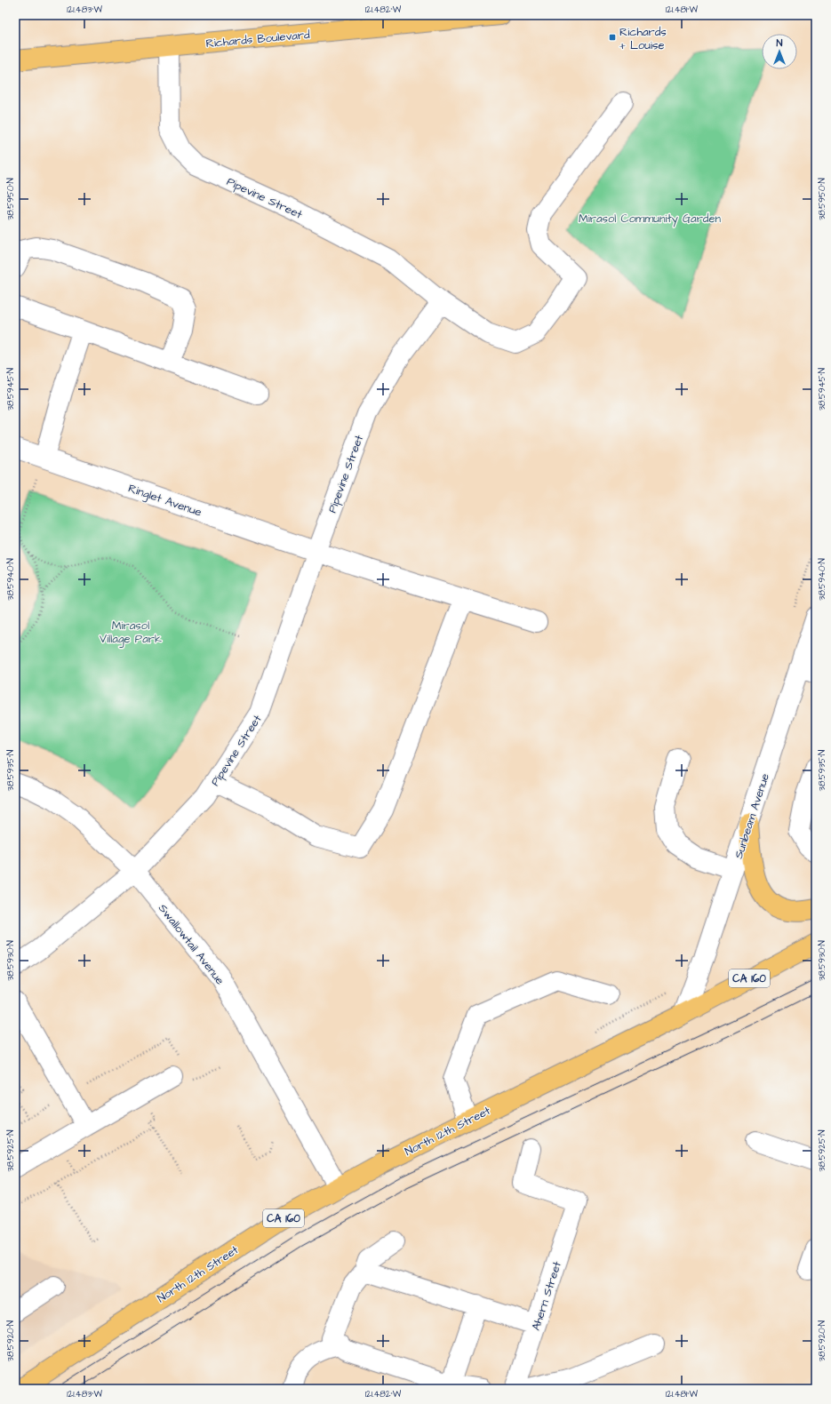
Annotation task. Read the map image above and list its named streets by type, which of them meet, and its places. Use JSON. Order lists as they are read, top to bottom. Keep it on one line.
{"streets":{"main road":["Richards Boulevard","CA 160","North 12th Street"],"street":["Pipevine Street","Ringlet Avenue","Sunbeam Avenue","Swallowtail Avenue","Ahern Street"]},"crossings":[["Richards Boulevard","Pipevine Street"],["Pipevine Street","Ringlet Avenue"],["Pipevine Street","Swallowtail Avenue"],["Sunbeam Avenue","North 12th Street"],["Swallowtail Avenue","North 12th Street"]],"parks":["Mirasol Community Garden","Mirasol Village Park"],"places":{"transit":["Richards + Louise"]},"north":"top","coordinates":["121.483°W","121.482°W","121.481°W","38.5950°N","38.5945°N","38.5940°N","38.5935°N","38.5930°N","38.5925°N","38.5920°N"]}
